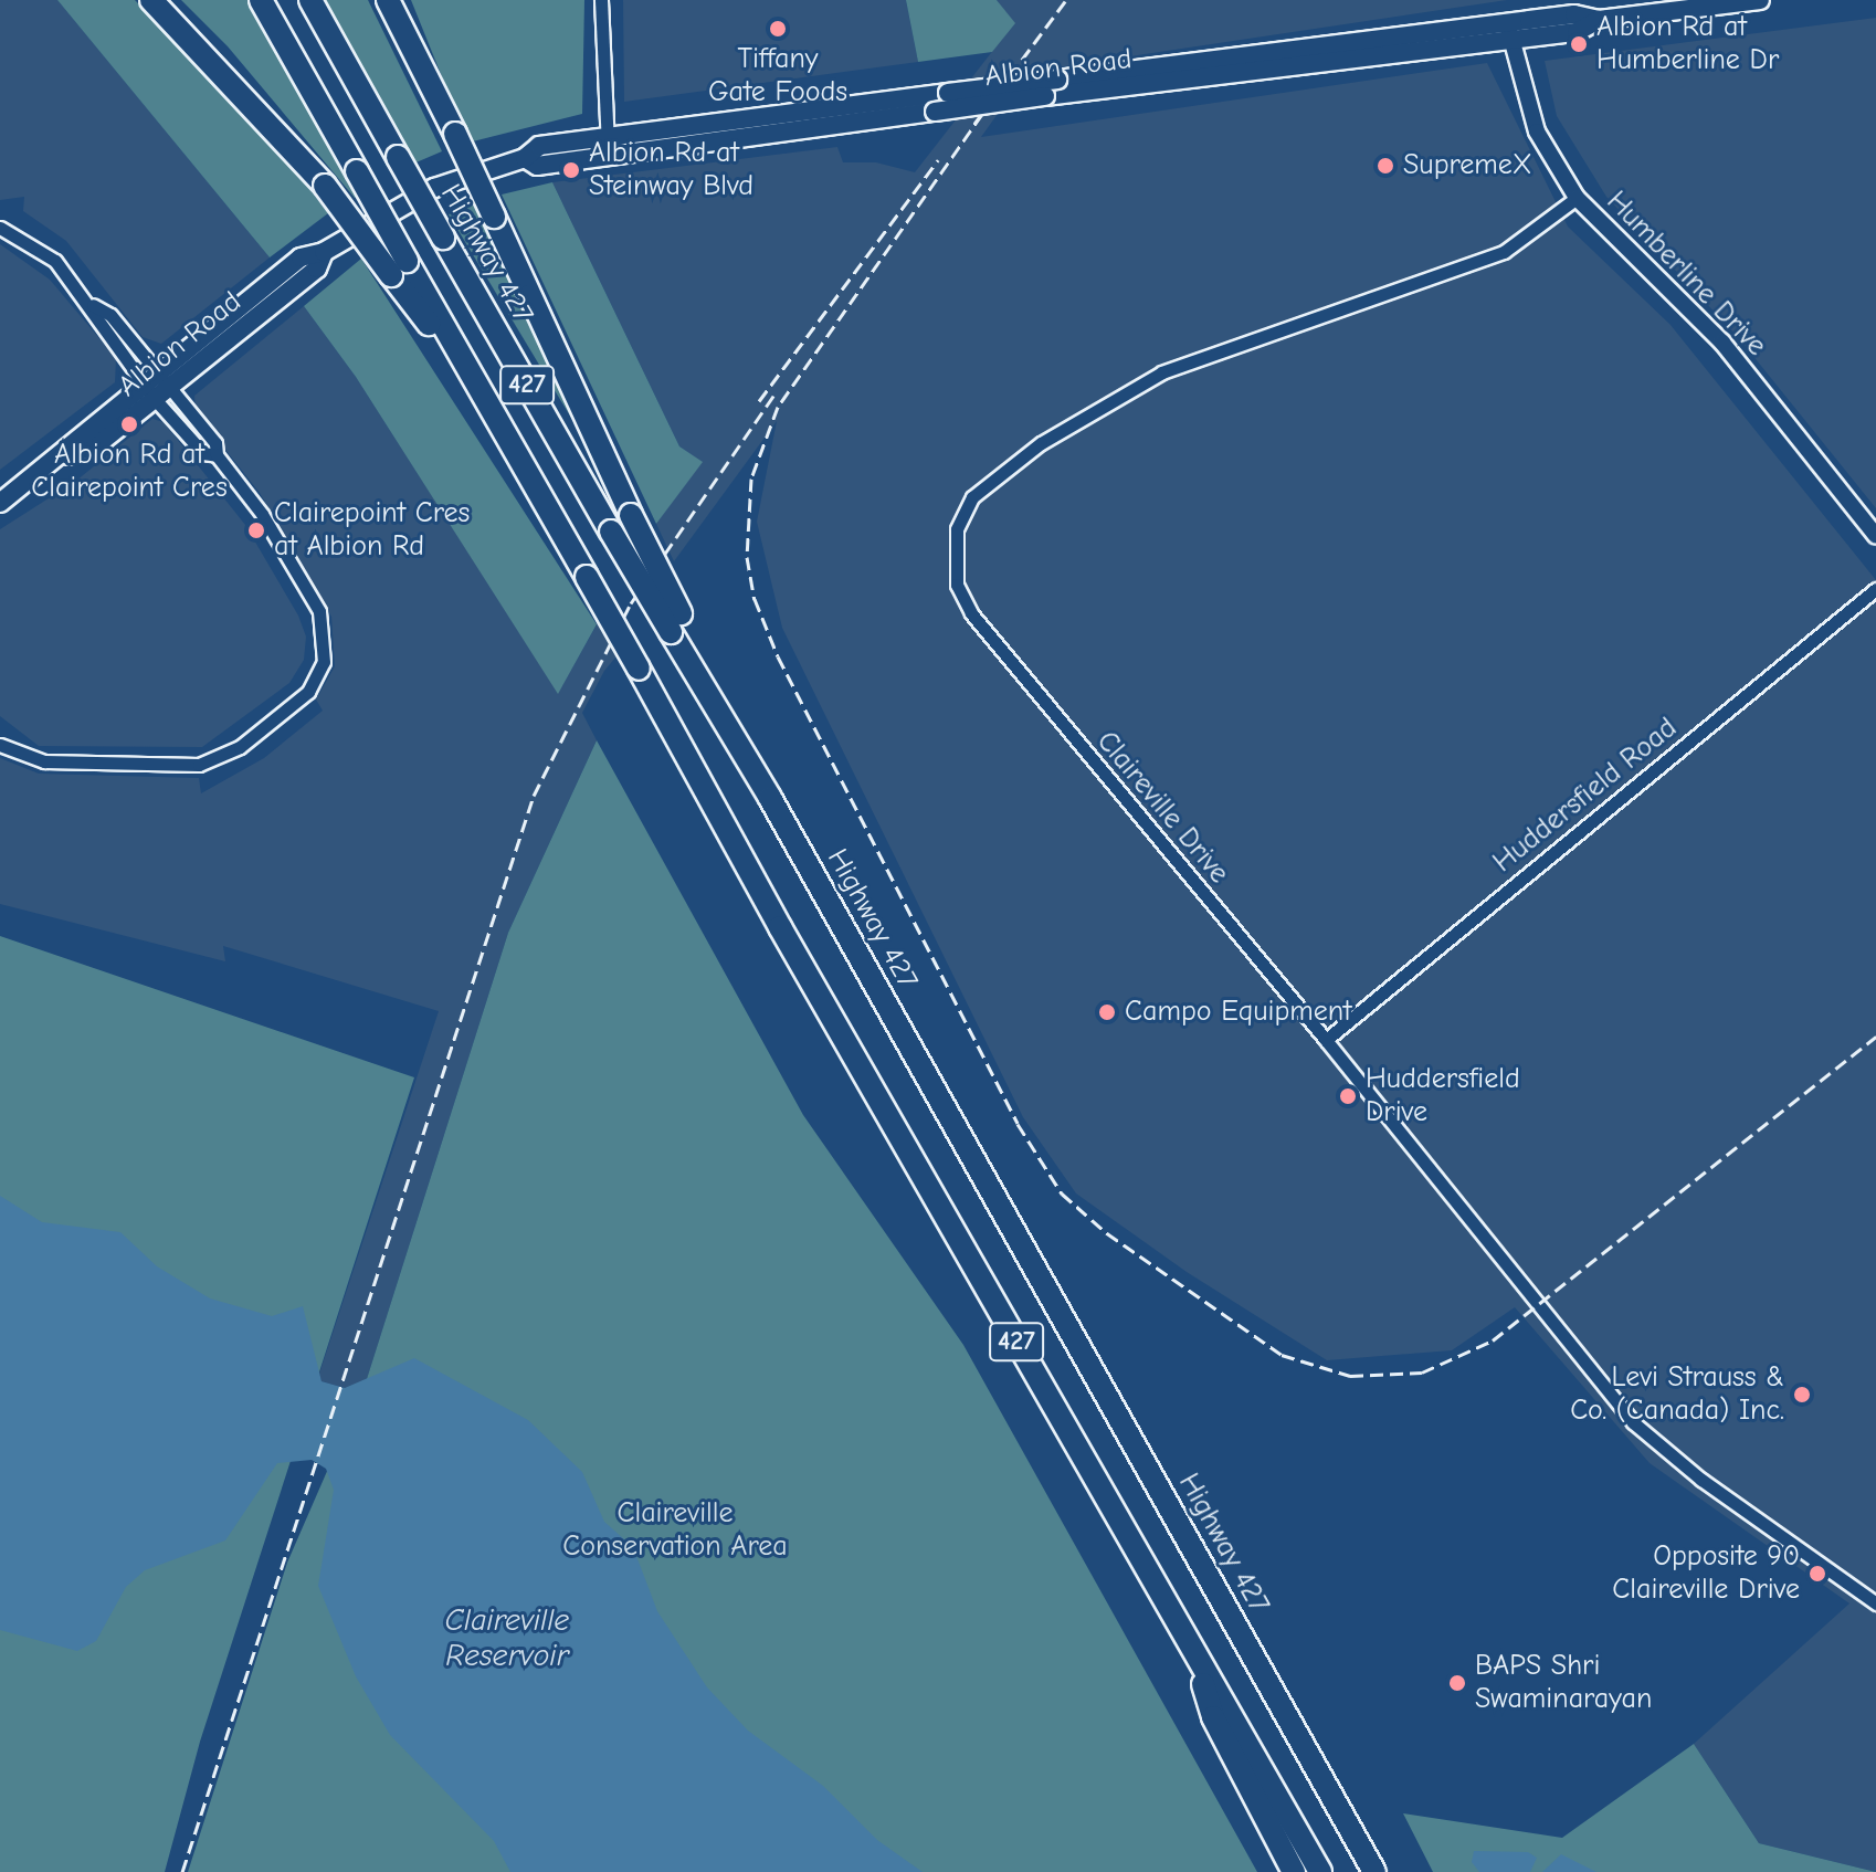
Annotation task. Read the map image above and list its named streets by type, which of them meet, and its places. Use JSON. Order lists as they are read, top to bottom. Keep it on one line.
{"streets":{"highway":["Highway 427","427"],"main road":["Albion Road"],"street":["Humberline Drive","Huddersfield Road","Claireville Drive"]},"crossings":[["Albion Road","Humberline Drive"],["Humberline Drive","Claireville Drive"],["Huddersfield Road","Claireville Drive"]],"water":["Claireville Reservoir"],"parks":["Claireville Conservation Area"],"places":["Tiffany Gate Foods","Albion Rd at Humberline Dr","SupremeX","Albion Rd at Steinway Blvd","Albion Rd at Clairepoint Cres","Clairepoint Cres at Albion Rd","Campo Equipment","Huddersfield Drive","Levi Strauss & Co. (Canada) Inc.","Opposite 90 Claireville Drive","BAPS Shri Swaminarayan"]}
